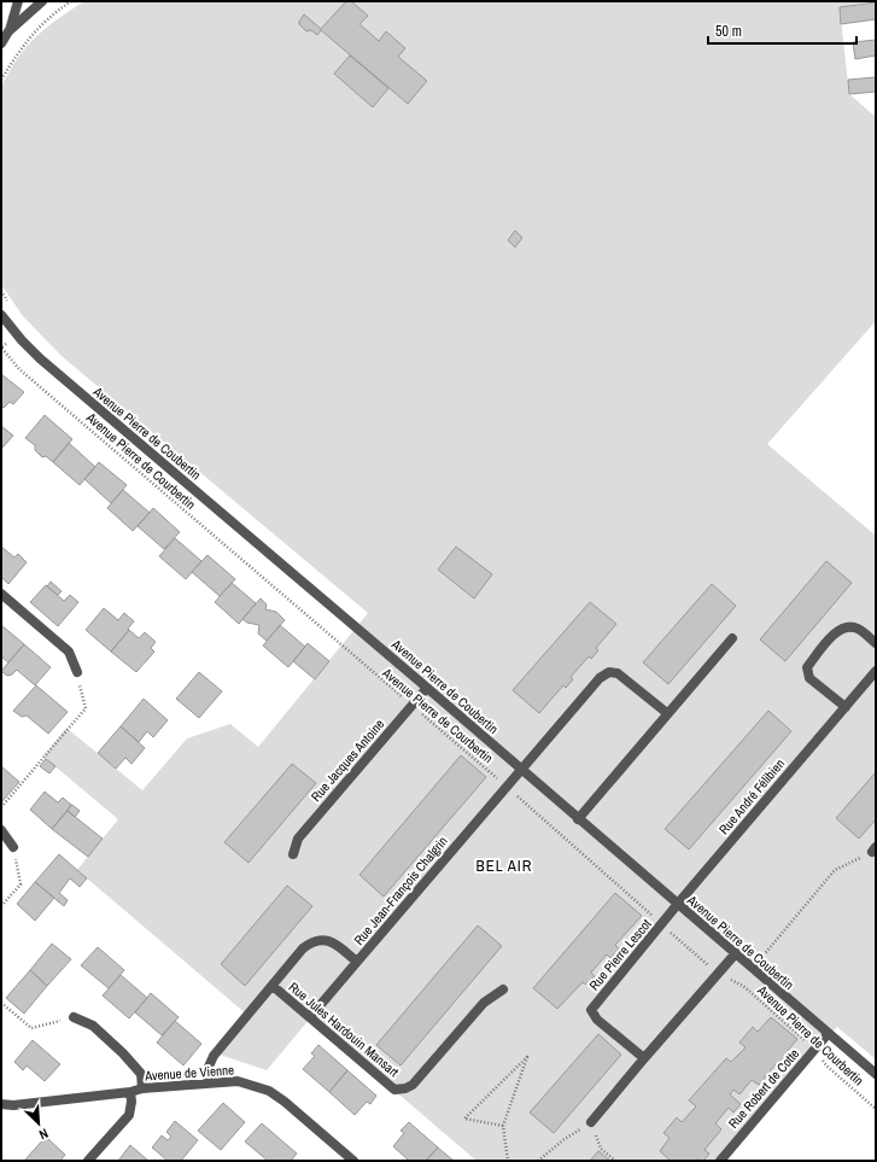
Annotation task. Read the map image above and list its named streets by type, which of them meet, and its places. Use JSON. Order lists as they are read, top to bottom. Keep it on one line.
{"streets":{"street":["Avenue Pierre de Coubertin","Rue Jacques Antoine","Rue André Félibien","Rue Jean-François Chalgrin","Rue Pierre Lescot","Rue Jules Hardouin Mansart","Avenue de Vienne","Rue Robert de Cotte"],"path":["Avenue Pierre de Courbertin"]},"crossings":[["Avenue Pierre de Coubertin","Avenue Pierre de Courbertin"],["Avenue Pierre de Coubertin","Rue Jacques Antoine"],["Avenue Pierre de Coubertin","Rue André Félibien"],["Avenue Pierre de Coubertin","Rue Jean-François Chalgrin"],["Avenue Pierre de Coubertin","Rue Pierre Lescot"],["Avenue Pierre de Coubertin","Rue Robert de Cotte"],["Avenue Pierre de Courbertin","Rue Jacques Antoine"],["Avenue Pierre de Courbertin","Rue Jean-François Chalgrin"],["Avenue Pierre de Courbertin","Rue Pierre Lescot"],["Avenue Pierre de Courbertin","Rue Robert de Cotte"],["Rue André Félibien","Rue Pierre Lescot"],["Rue Jean-François Chalgrin","Rue Jules Hardouin Mansart"],["Rue Jean-François Chalgrin","Avenue de Vienne"]],"districts":["BEL AIR"],"scale_bar":"50 m","north":"bottom right"}
